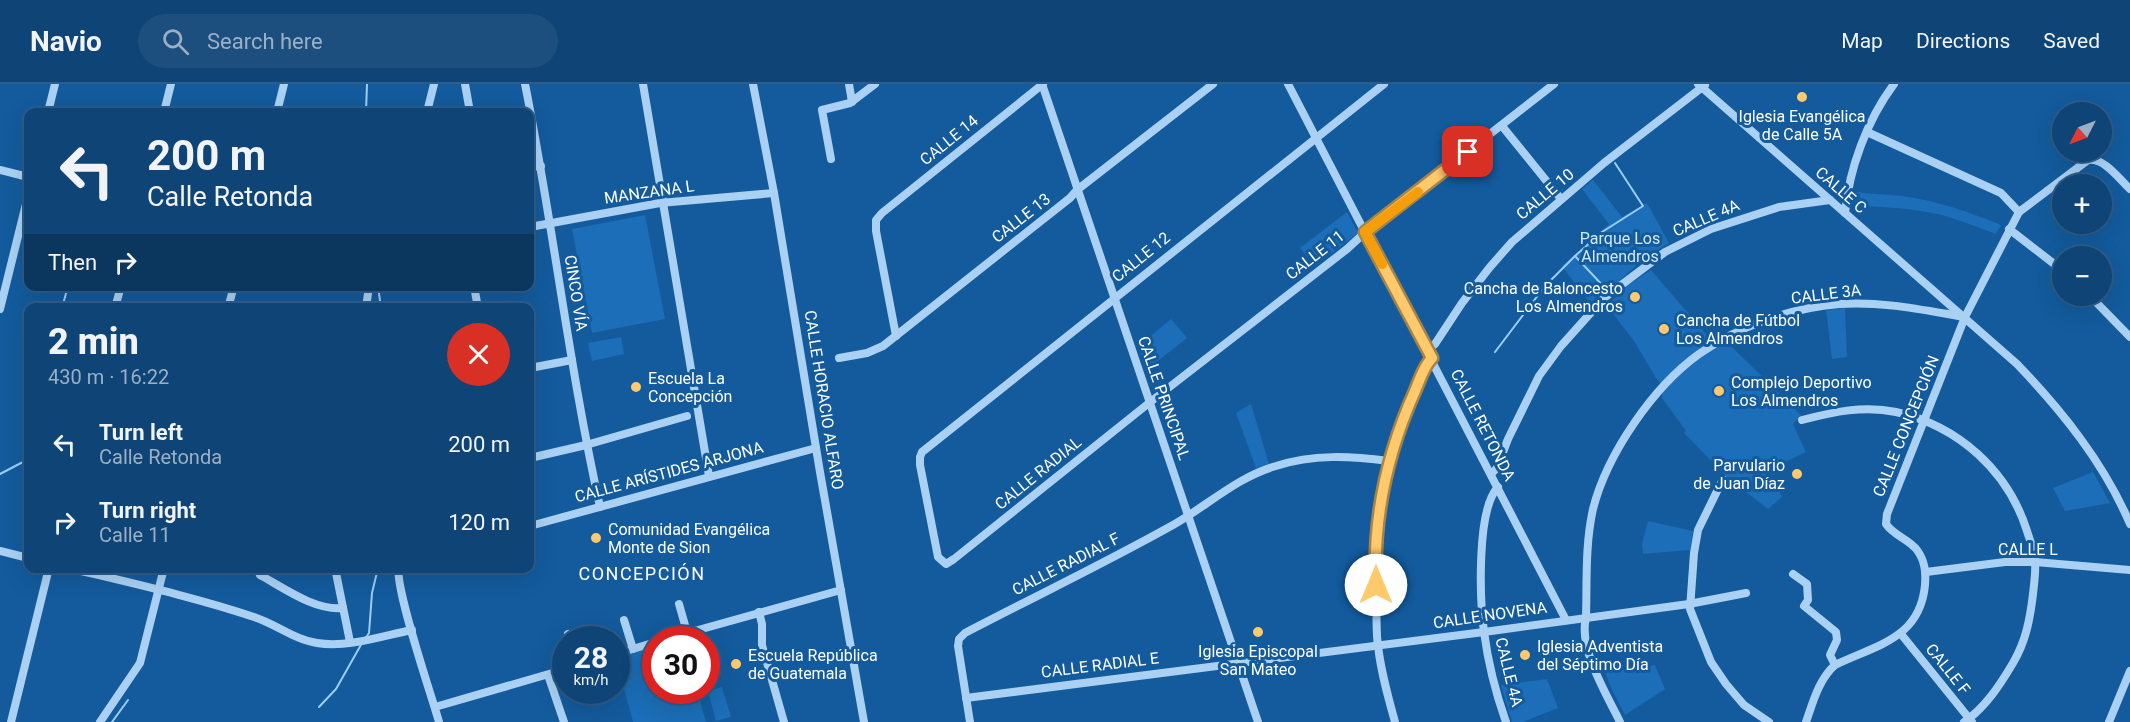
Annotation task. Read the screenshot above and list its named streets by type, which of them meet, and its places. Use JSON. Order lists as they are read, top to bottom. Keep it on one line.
{"streets":{"street":["CALLE 14","CALLE C","MANZANA L","CALLE 10","CALLE 13","CALLE 4A","CALLE 11","CALLE 12","CINCO VÍA","CALLE 3A","CALLE PRINCIPAL","CALLE HORACIO ALFARO","CALLE RETONDA","CALLE CONCEPCIÓN","CALLE ARÍSTIDES ARJONA","CALLE RADIAL","CALLE L","CALLE RADIAL F","CALLE NOVENA","CALLE RADIAL E","CALLE F"]},"crossings":[["CALLE 14","CALLE 13"],["CALLE 14","CALLE PRINCIPAL"],["CALLE C","CALLE 10"],["CALLE C","CALLE 4A"],["CALLE C","CALLE 3A"],["CALLE C","CALLE CONCEPCIÓN"],["MANZANA L","CINCO VÍA"],["MANZANA L","CALLE HORACIO ALFARO"],["CALLE 10","CALLE RETONDA"],["CALLE 10","CALLE NOVENA"],["CALLE 13","CALLE PRINCIPAL"],["CALLE 4A","CALLE RETONDA"],["CALLE 4A","CALLE NOVENA"],["CALLE 11","CALLE PRINCIPAL"],["CALLE 11","CALLE RETONDA"],["CALLE 11","CALLE RADIAL"],["CALLE 12","CALLE PRINCIPAL"],["CALLE 12","CALLE RETONDA"],["CALLE 12","CALLE RADIAL"],["CINCO VÍA","CALLE ARÍSTIDES ARJONA"],["CALLE 3A","CALLE CONCEPCIÓN"],["CALLE 3A","CALLE NOVENA"],["CALLE PRINCIPAL","CALLE RADIAL"],["CALLE PRINCIPAL","CALLE RADIAL F"],["CALLE PRINCIPAL","CALLE NOVENA"],["CALLE PRINCIPAL","CALLE RADIAL E"],["CALLE HORACIO ALFARO","CALLE ARÍSTIDES ARJONA"],["CALLE RETONDA","CALLE NOVENA"],["CALLE CONCEPCIÓN","CALLE L"],["CALLE RADIAL F","CALLE RADIAL E"],["CALLE NOVENA","CALLE RADIAL E"]],"districts":["CONCEPCIÓN"],"parks":["Parque Los Almendros"],"places":["Iglesia Evangélica de Calle 5A","Cancha de Baloncesto Los Almendros","Cancha de Fútbol Los Almendros","Escuela La Concepción","Complejo Deportivo Los Almendros","Parvulario de Juan Díaz","Comunidad Evangélica Monte de Sion","Iglesia Episcopal San Mateo","Iglesia Adventista del Séptimo Día","Escuela República de Guatemala"],"north":"bottom left","page":{"header":"Navio","search":"Search here","nav":["Map","Directions","Saved"],"map_buttons":["+","−"],"turn":["200 m","Calle Retonda"],"then":"Then","heading":["2 min","430 m · 16:22"],"list":[{"name":"Turn left","note":"Calle Retonda","value":"200 m"},{"name":"Turn right","note":"Calle 11","value":"120 m"}],"speed":"28 km/h","limit":"30"}}
